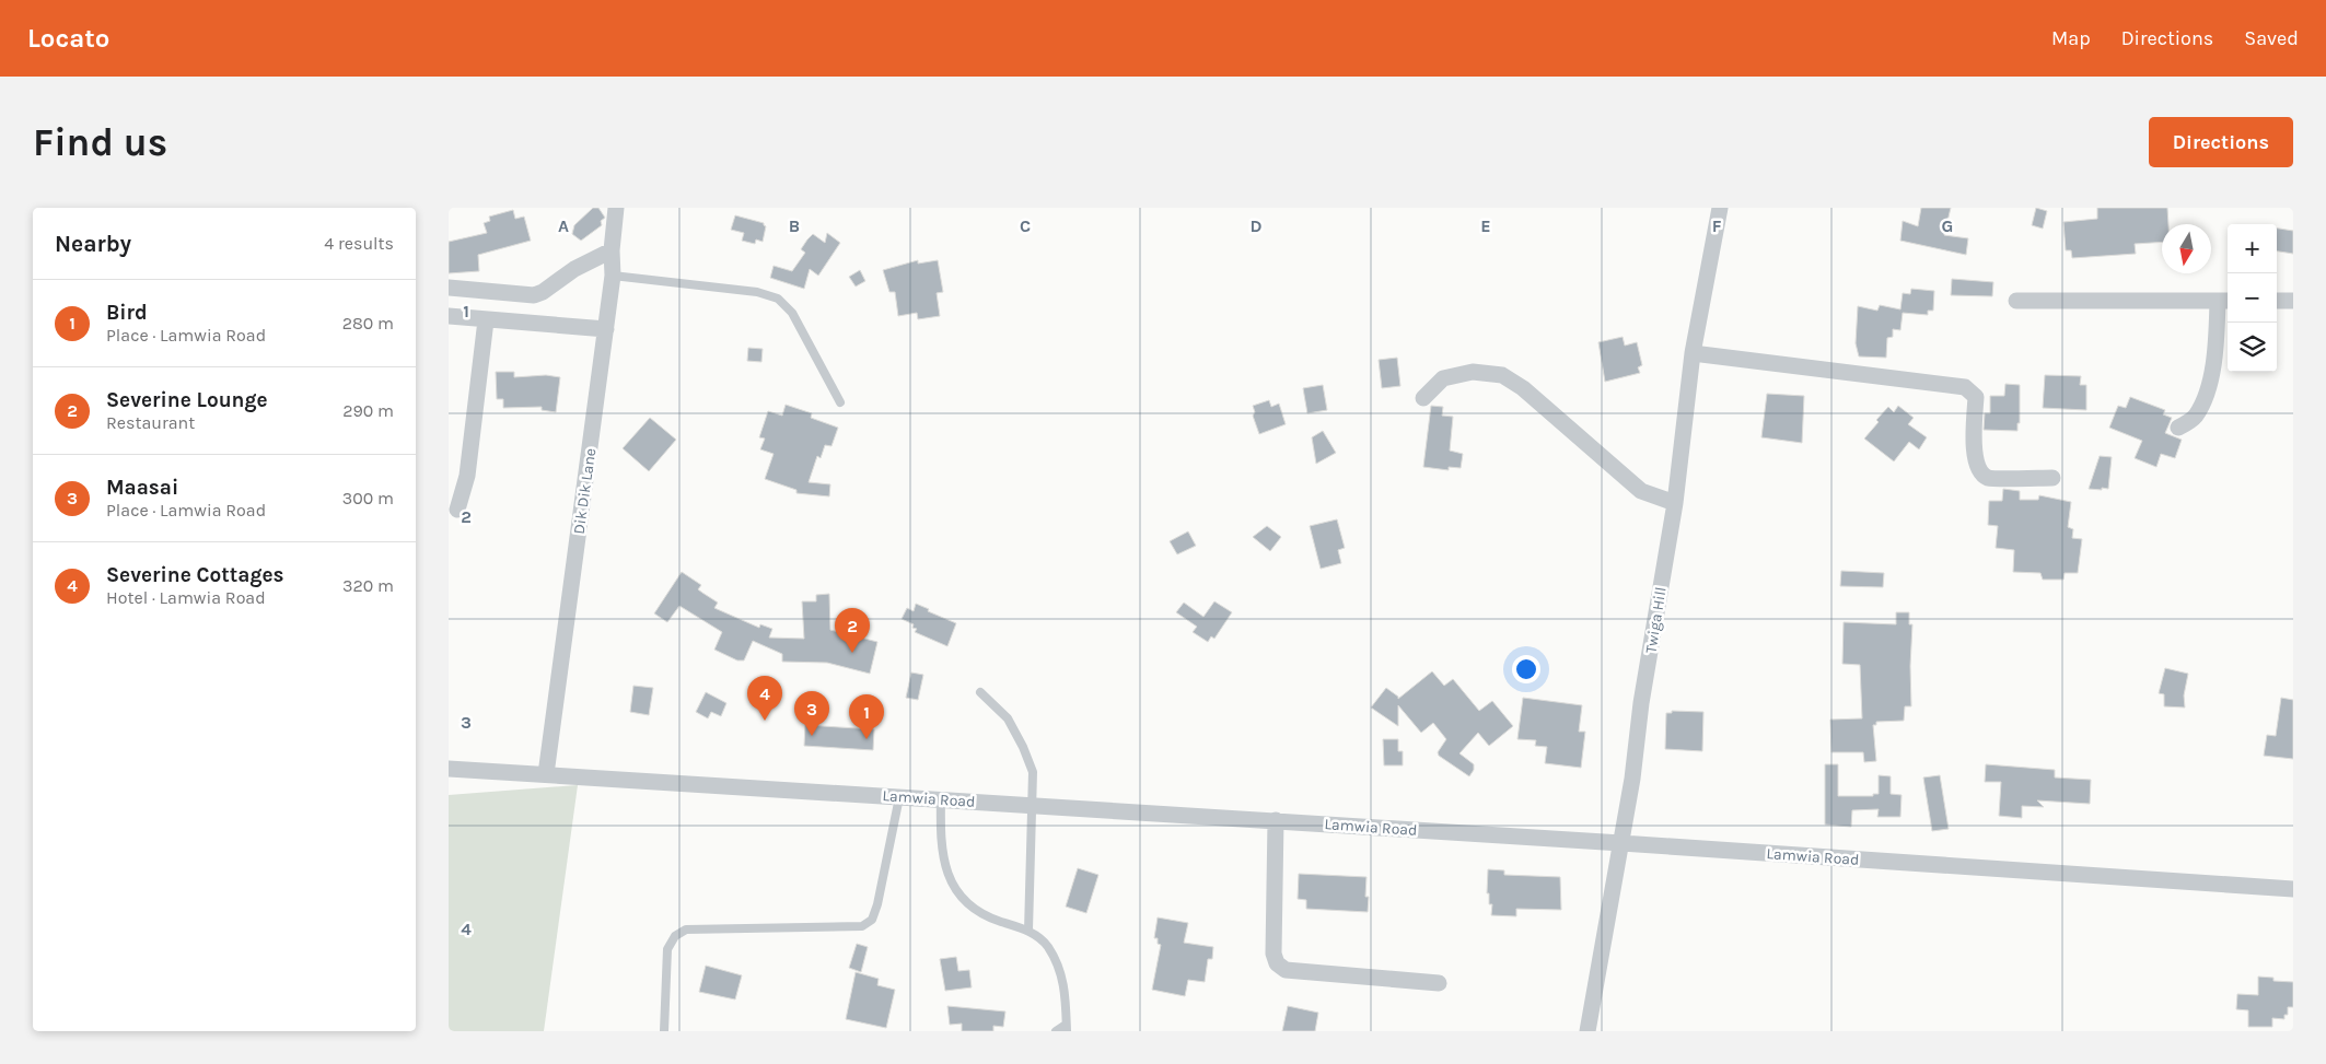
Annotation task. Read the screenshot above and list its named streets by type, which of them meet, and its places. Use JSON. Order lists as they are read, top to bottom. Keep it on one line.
{"streets":{"street":["Dik Dik Lane","Twiga Hill","Lamwia Road"]},"crossings":[["Dik Dik Lane","Lamwia Road"],["Twiga Hill","Lamwia Road"]],"north":"bottom","page":{"header":"Locato","nav":["Map","Directions","Saved"],"buttons":"Directions","title":"Find us","heading":["Nearby","4 results"],"map_buttons":["+","−"],"list":[{"mark":"1","name":"Bird","note":"Place · Lamwia Road","value":"280 m"},{"mark":"2","name":"Severine Lounge","note":"Restaurant","value":"290 m"},{"mark":"3","name":"Maasai","note":"Place · Lamwia Road","value":"300 m"},{"mark":"4","name":"Severine Cottages","note":"Hotel · Lamwia Road","value":"320 m"}],"pins":["2","4","3","1"]},"grid":{"columns":["A","B","C","D","E","F","G"],"rows":["1","2","3","4"]}}
